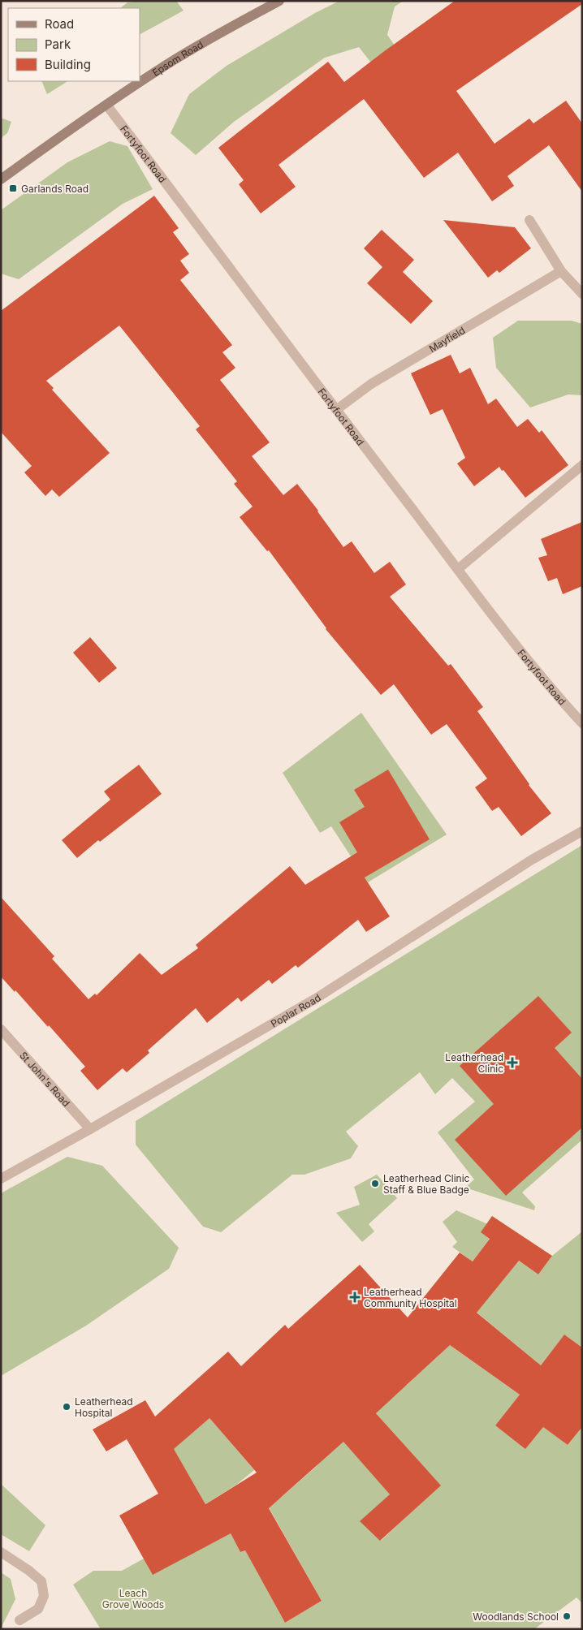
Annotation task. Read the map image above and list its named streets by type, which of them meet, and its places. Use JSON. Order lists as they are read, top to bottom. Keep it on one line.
{"streets":{"main road":["Epsom Road"],"street":["Fortyfoot Road","Mayfield","Poplar Road","St John's Road"]},"crossings":[["Epsom Road","Fortyfoot Road"],["Fortyfoot Road","Mayfield"],["Poplar Road","St John's Road"]],"parks":["Leach Grove Woods"],"places":{"transit":["Garlands Road"],"health":["Leatherhead Clinic","Leatherhead Community Hospital"],"other":["Leatherhead Clinic Staff & Blue Badge","Leatherhead Hospital","Woodlands School"]},"legend":["Road","Park","Building"]}
